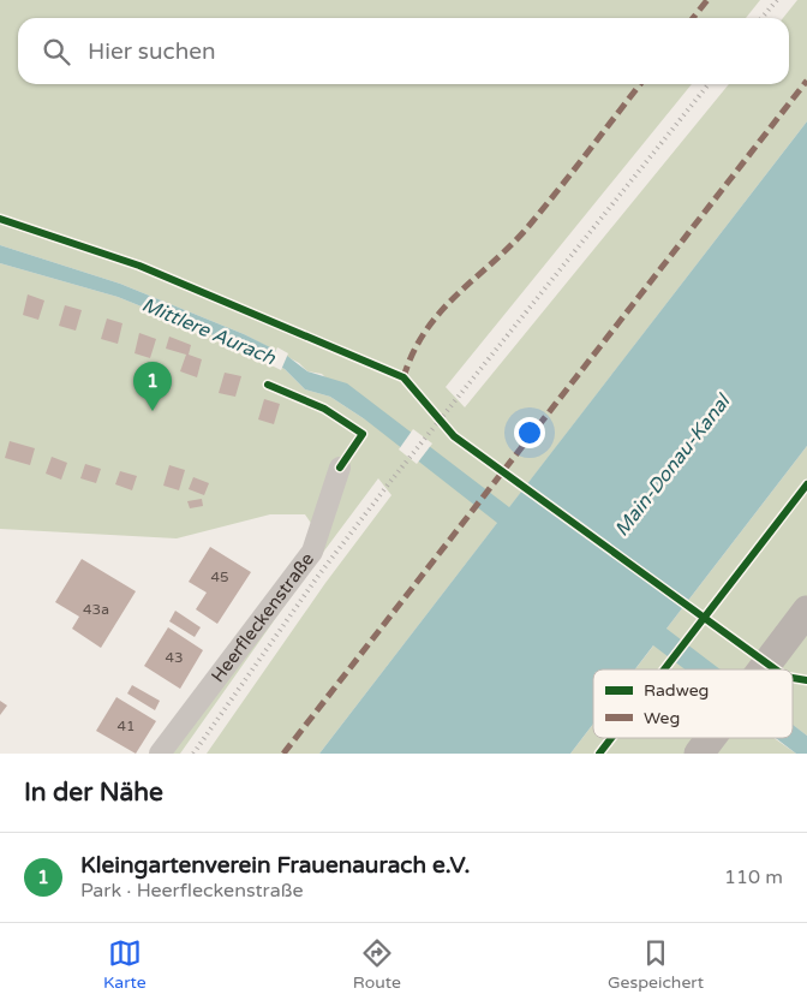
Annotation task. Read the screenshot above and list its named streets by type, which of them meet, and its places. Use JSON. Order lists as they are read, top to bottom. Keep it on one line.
{"streets":{"street":["Heerfleckenstraße"]},"water":["Mittlere Aurach","Main-Donau-Kanal"],"house_numbers":["45","43a","43","41"],"legend":["Radweg","Weg"],"page":{"search":"Hier suchen","pins":"1","heading":"In der Nähe","list":[{"mark":"1","name":"Kleingartenverein Frauenaurach e.V.","note":"Park · Heerfleckenstraße","value":"110 m"}],"nav":["Karte","Route","Gespeichert"]}}
